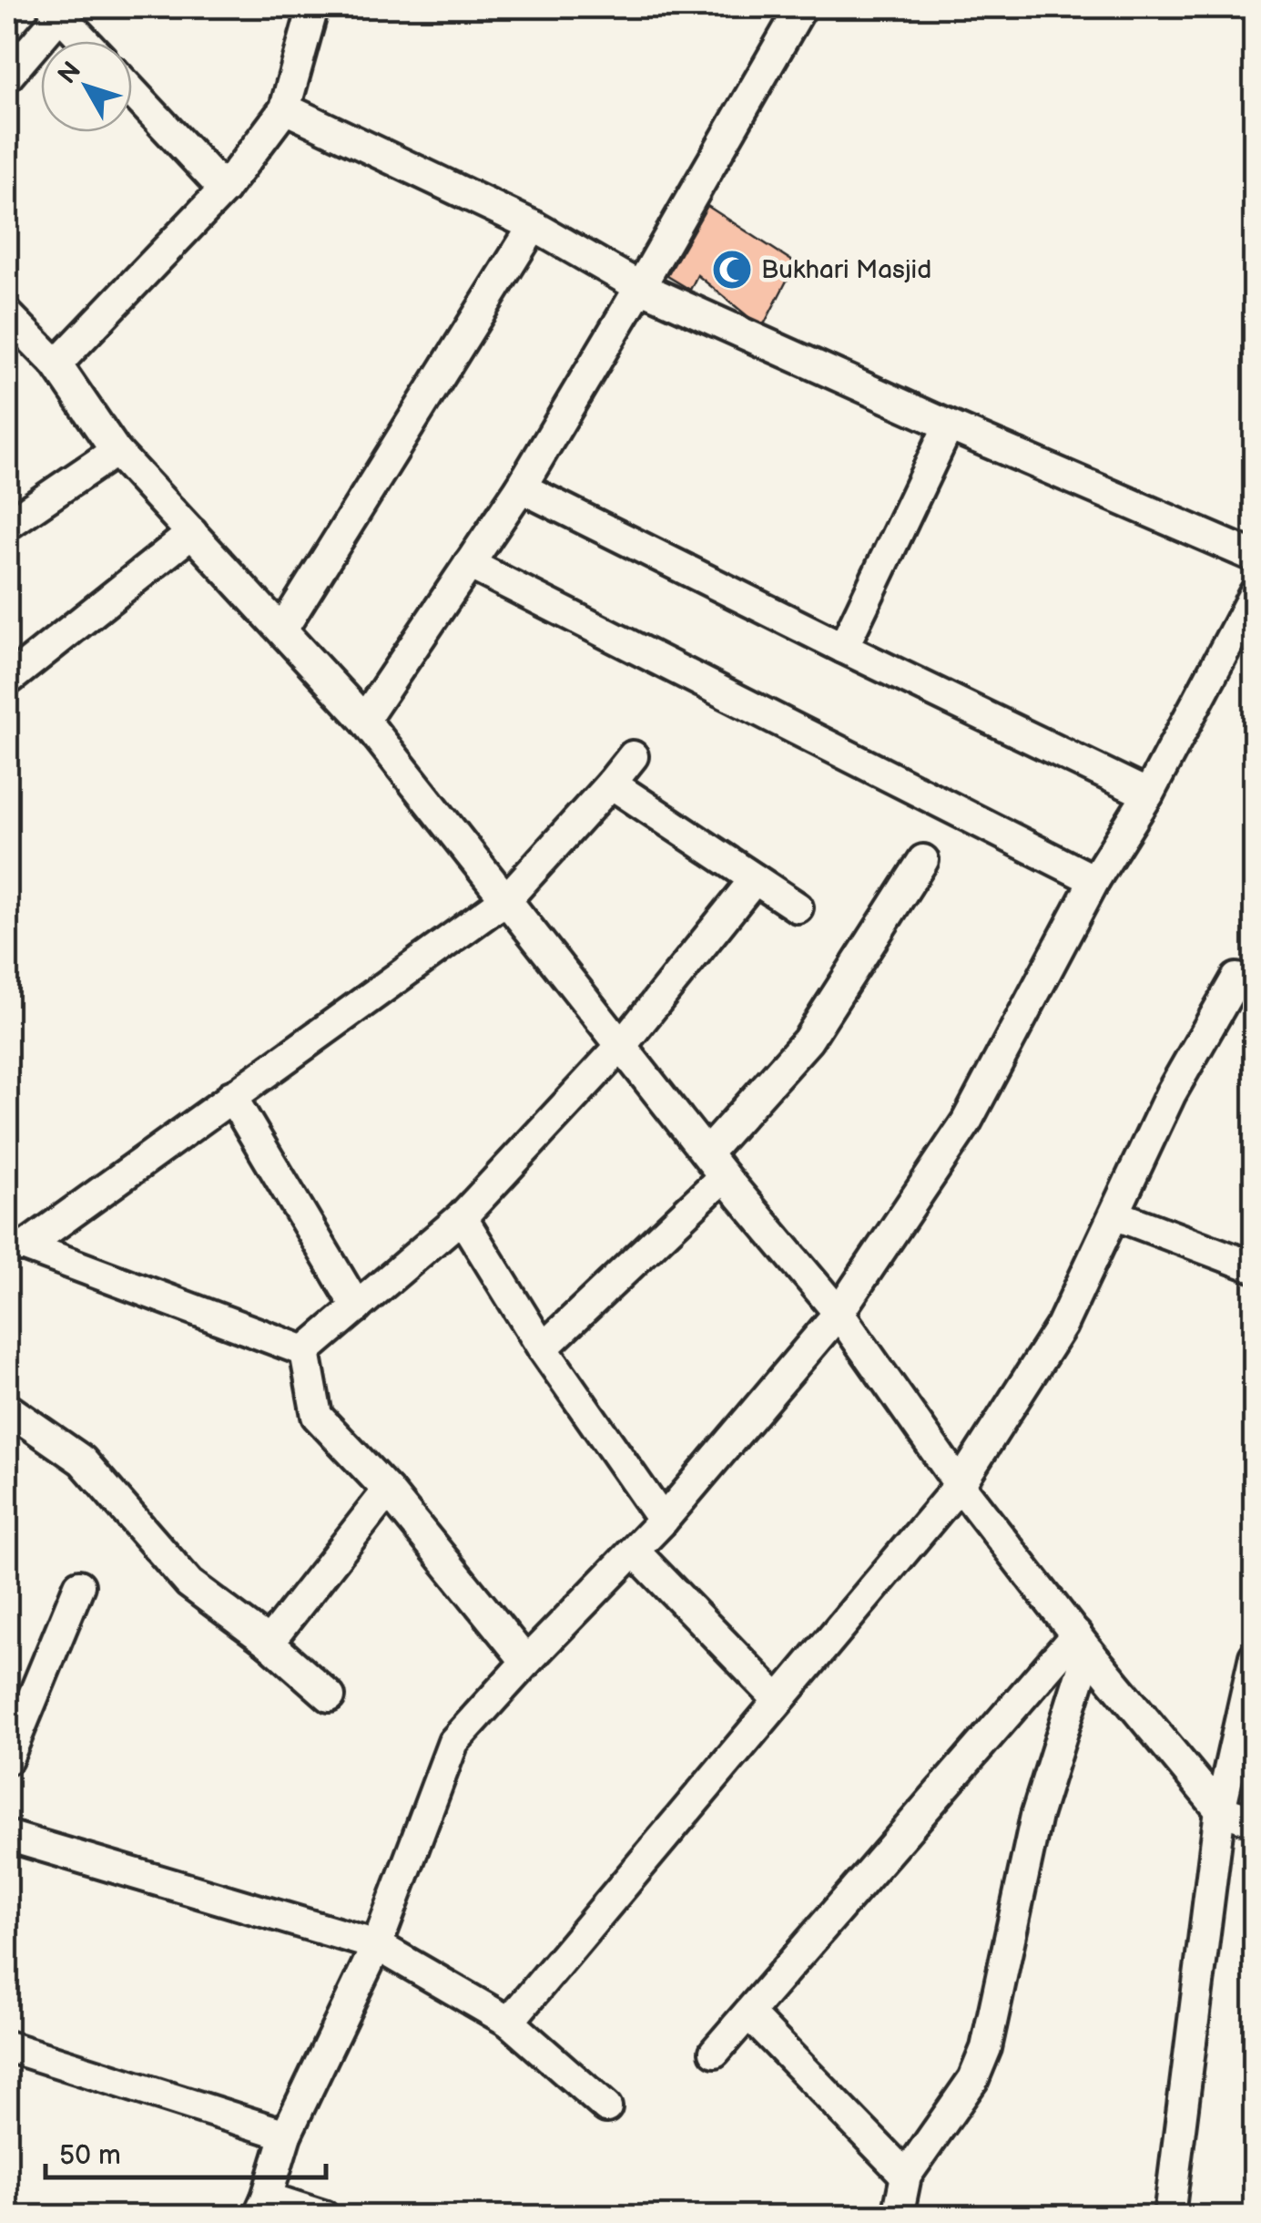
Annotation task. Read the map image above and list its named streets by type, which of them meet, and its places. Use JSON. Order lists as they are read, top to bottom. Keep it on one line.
{"places":{"mosque":["Bukhari Masjid"]},"scale_bar":"50 m","north":"top left"}
